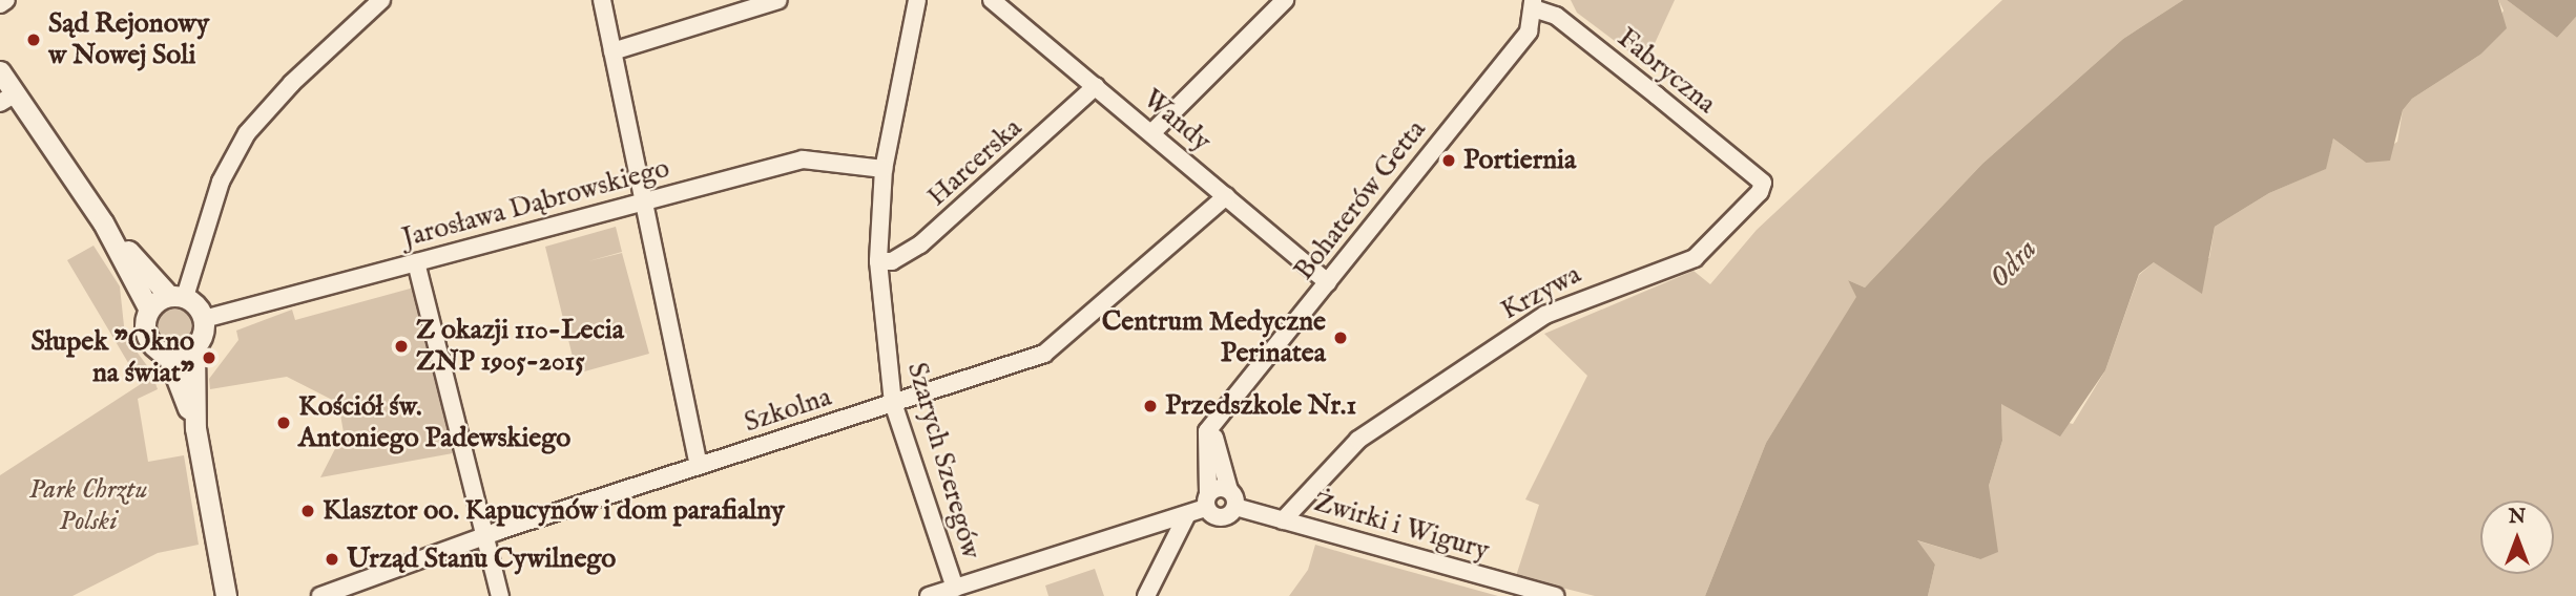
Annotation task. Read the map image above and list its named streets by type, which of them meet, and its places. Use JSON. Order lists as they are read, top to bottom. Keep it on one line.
{"streets":{"street":["Fabryczna","Wandy","Harcerska","Bohaterów Getta","Jarosława Dąbrowskiego","Krzywa","Szkolna","Szarych Szeregów","Żwirki i Wigury"]},"crossings":[["Fabryczna","Bohaterów Getta"],["Fabryczna","Krzywa"],["Wandy","Harcerska"],["Wandy","Bohaterów Getta"],["Wandy","Szkolna"],["Harcerska","Szarych Szeregów"],["Jarosława Dąbrowskiego","Szarych Szeregów"],["Krzywa","Żwirki i Wigury"],["Szkolna","Szarych Szeregów"]],"water":["Odra"],"parks":["Park Chrztu Polski"],"places":["Sąd Rejonowy w Nowej Soli","Portiernia","Centrum Medyczne Perinatea","Z okazji 110-Lecia ZNP 1905-2015","Słupek \"Okno na świat\"","Przedszkole Nr.1","Kościół św. Antoniego Padewskiego","Klasztor oo. Kapucynów i dom parafialny","Urząd Stanu Cywilnego"],"north":"top"}
